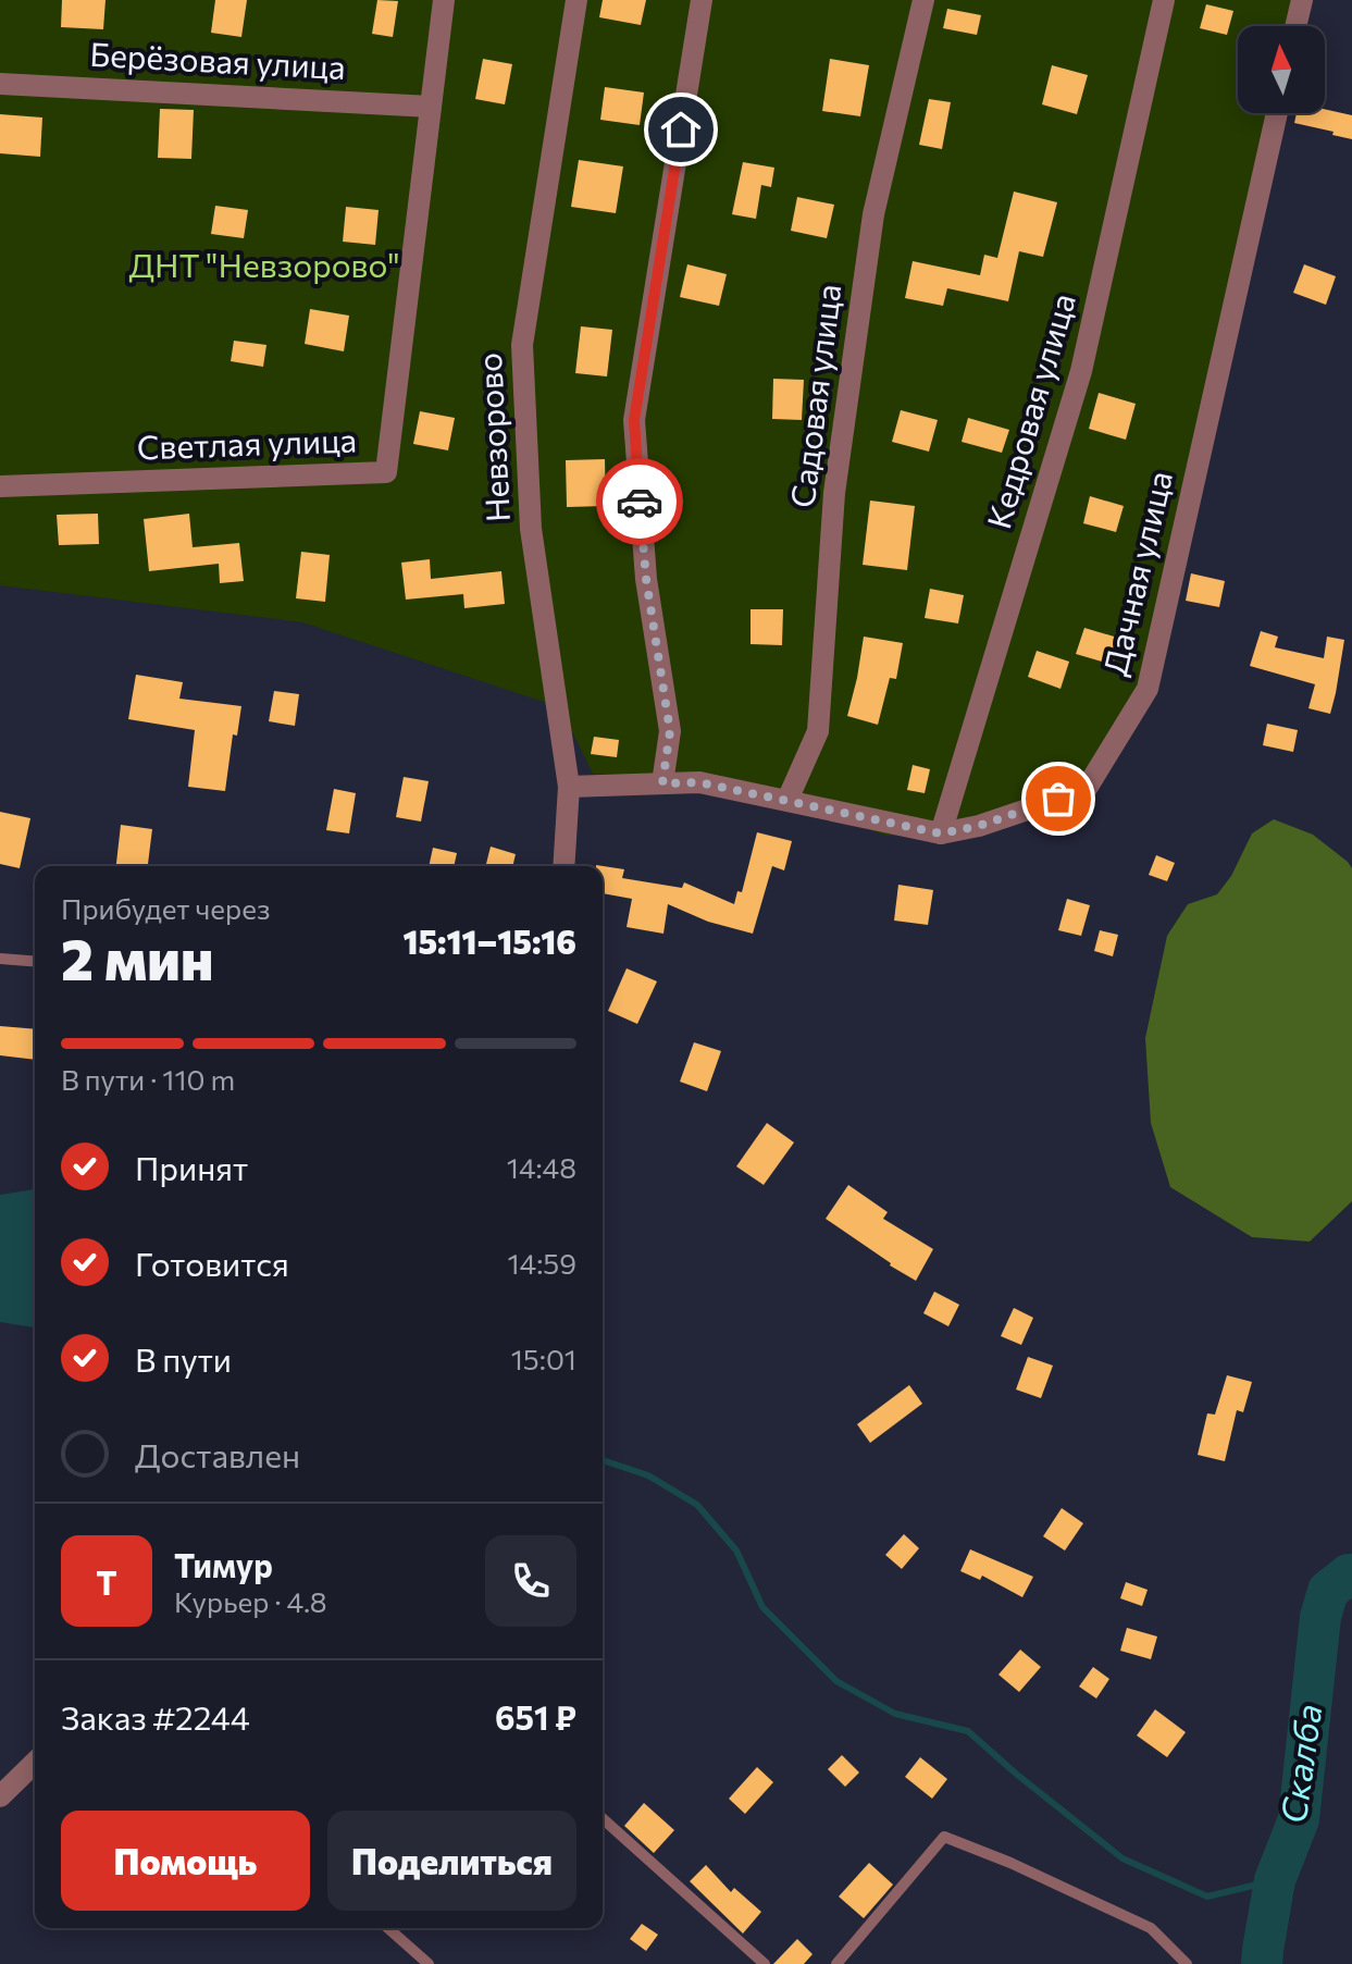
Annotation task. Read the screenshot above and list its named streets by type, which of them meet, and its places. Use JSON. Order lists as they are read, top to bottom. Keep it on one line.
{"streets":{"street":["Берёзовая улица","Садовая улица","Кедровая улица","Невзорово","Светлая улица","Дачная улица"]},"crossings":[["Берёзовая улица","Светлая улица"],["Садовая улица","Дачная улица"],["Кедровая улица","Дачная улица"],["Невзорово","Дачная улица"]],"water":["Скалба"],"parks":["ДНТ \"Невзорово\""],"north":"top","page":{"heading":["2 мин","Прибудет через","15:11–15:16"],"panel":["Тимур","Курьер · 4.8","Заказ #2244","651 ₽"],"bar":"В пути · 110 m","list":[["Принят","14:48"],["Готовится","14:59"],["В пути","15:01"],"Доставлен"],"round":"Т","buttons":["Помощь","Поделиться"]}}
